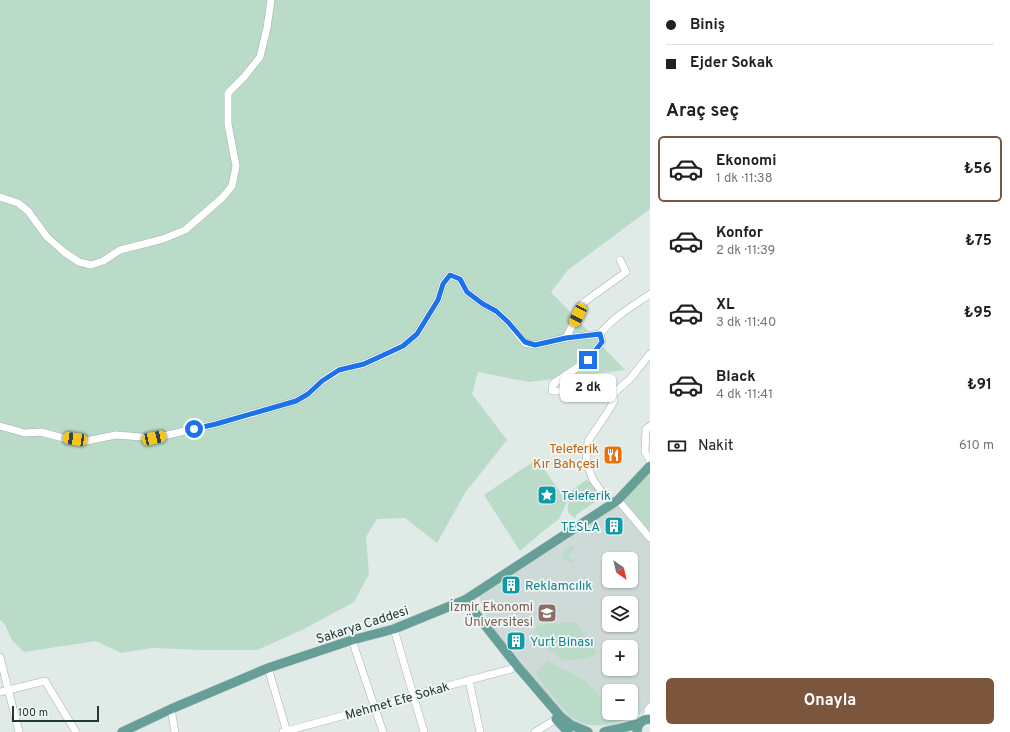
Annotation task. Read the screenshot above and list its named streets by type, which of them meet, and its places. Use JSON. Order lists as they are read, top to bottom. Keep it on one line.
{"streets":{"main road":["Sakarya Caddesi"],"street":["Mehmet Efe Sokak"]},"places":{"restaurant":["Teleferik Kır Bahçesi"],"place":["Teleferik"],"building":["TESLA","Reklamcılık","Yurt Binası"],"school or university":["İzmir Ekonomi Üniversitesi"]},"scale_bar":"100 m","north":"bottom right","page":{"banner":["Biniş","Ejder Sokak"],"heading":"Araç seç","list":[{"name":"Ekonomi","note":"1 dk · 11:38","value":"₺56"},{"name":"Konfor","note":"2 dk · 11:39","value":"₺75"},{"name":"XL","note":"3 dk · 11:40","value":"₺95"},{"name":"Black","note":"4 dk · 11:41","value":"₺91"}],"bubble":"2 dk","pay":["Nakit","610 m"],"map_buttons":["+","−"],"buttons":"Onayla","scale":"100 m"}}
